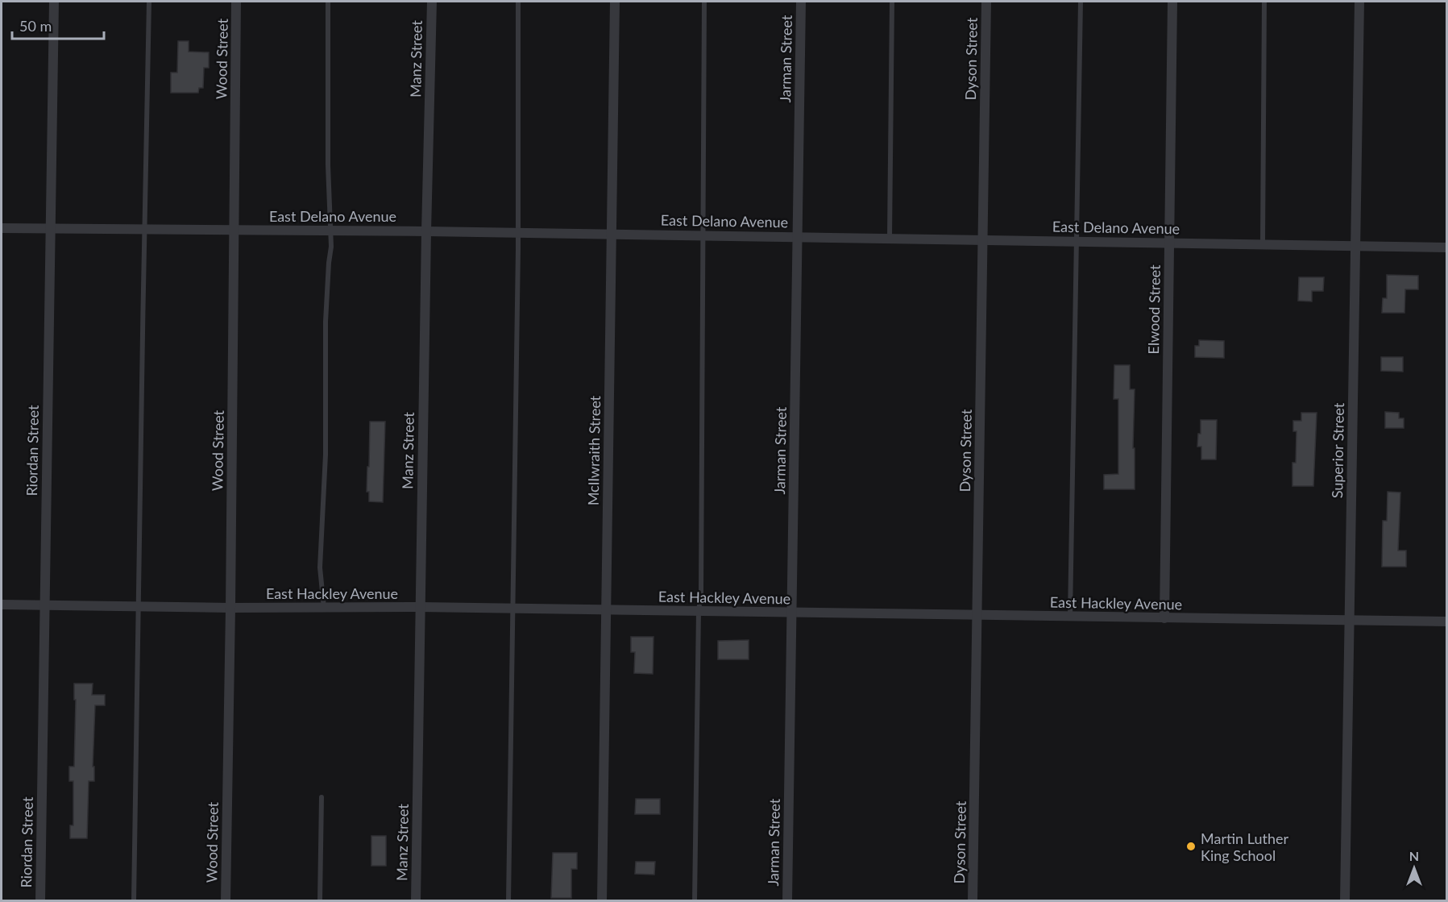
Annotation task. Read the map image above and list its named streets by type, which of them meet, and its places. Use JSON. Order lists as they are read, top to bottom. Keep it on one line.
{"streets":{"street":["Wood Street","Manz Street","Jarman Street","Dyson Street","East Delano Avenue","Elwood Street","Riordan Street","McIlwraith Street","Superior Street","East Hackley Avenue"]},"crossings":[["Wood Street","East Delano Avenue"],["Wood Street","East Hackley Avenue"],["Manz Street","East Delano Avenue"],["Manz Street","East Hackley Avenue"],["Jarman Street","East Delano Avenue"],["Jarman Street","East Hackley Avenue"],["Dyson Street","East Delano Avenue"],["Dyson Street","East Hackley Avenue"],["East Delano Avenue","Elwood Street"],["East Delano Avenue","Riordan Street"],["East Delano Avenue","McIlwraith Street"],["East Delano Avenue","Superior Street"],["Elwood Street","East Hackley Avenue"],["Riordan Street","East Hackley Avenue"],["McIlwraith Street","East Hackley Avenue"],["Superior Street","East Hackley Avenue"]],"places":["Martin Luther King School"],"scale_bar":"50 m","north":"top"}
